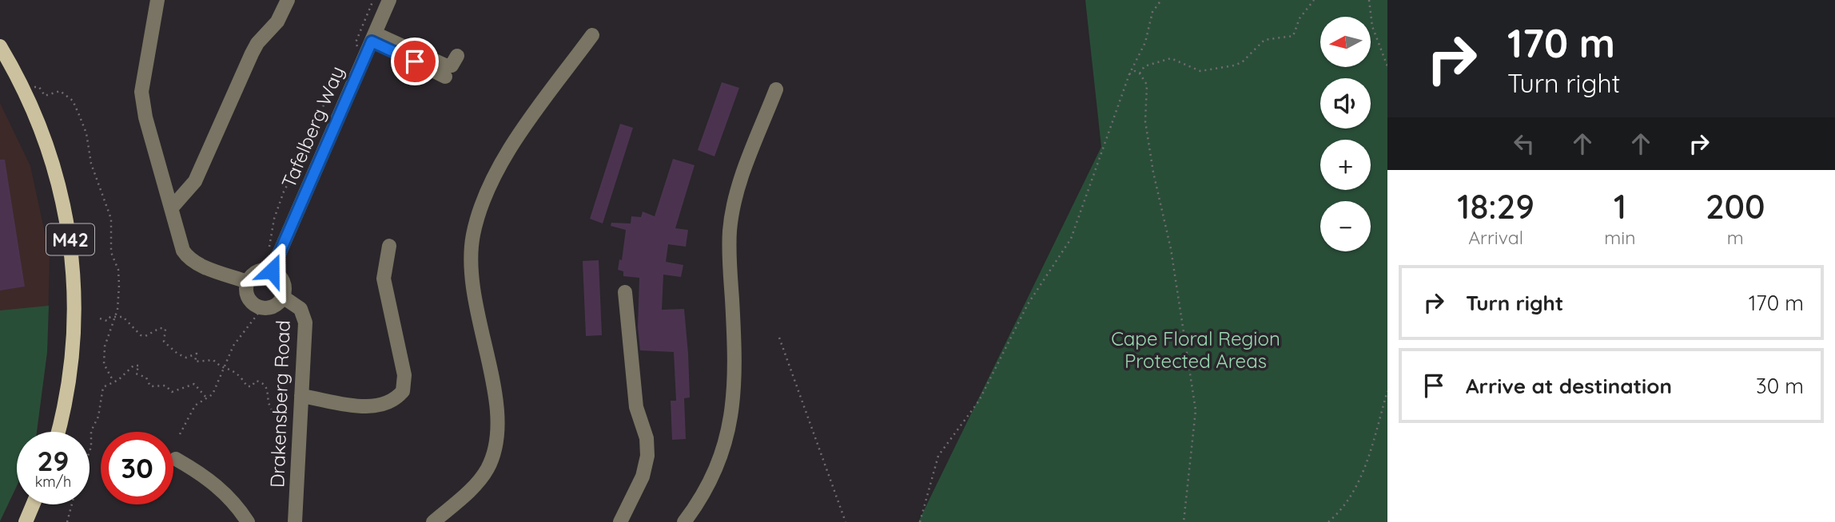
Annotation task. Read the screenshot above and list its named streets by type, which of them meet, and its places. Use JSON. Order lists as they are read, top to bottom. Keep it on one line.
{"streets":{"main road":["M42"],"street":["Tafelberg Way","Drakensberg Road"]},"crossings":[["Tafelberg Way","Drakensberg Road"]],"parks":["Cape Floral Region Protected Areas"],"north":"left","page":{"turn":["170 m","Turn right"],"map_buttons":["+","−"],"eta":["18:29","Arrival","1","min","200","m"],"list":[{"name":"Turn right","value":"170 m"},{"name":"Arrive at destination","value":"30 m"}],"speed":"29 km/h","limit":"30"}}
